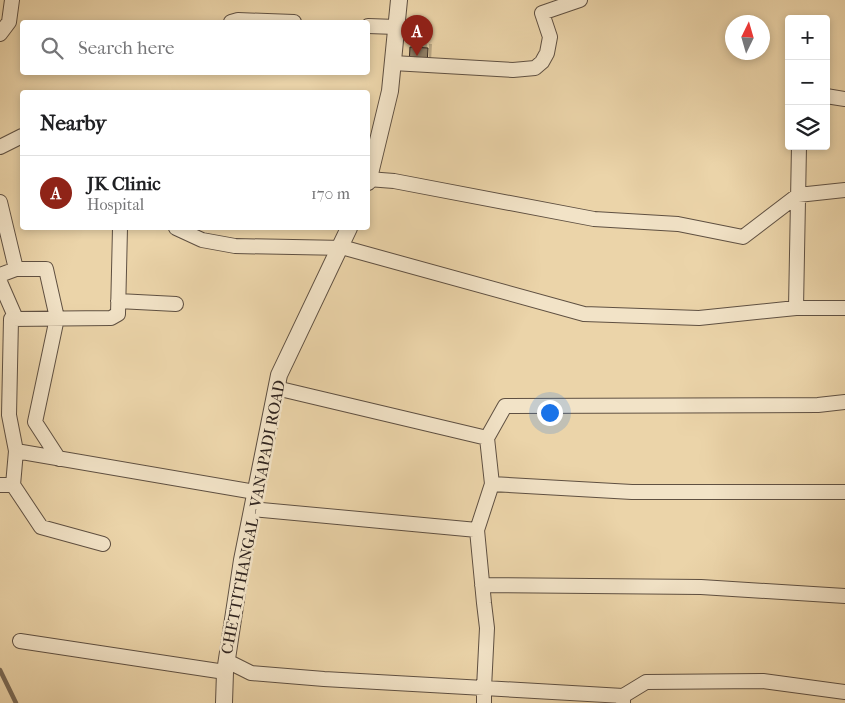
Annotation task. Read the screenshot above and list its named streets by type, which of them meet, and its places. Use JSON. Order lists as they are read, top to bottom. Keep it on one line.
{"streets":{"street":["CHETTITHANGAL - VANAPADI ROAD"]},"north":"top","page":{"map_buttons":["+","−"],"pins":"A","search":"Search here","heading":"Nearby","list":[{"mark":"A","name":"JK Clinic","note":"Hospital","value":"170 m"}]}}
